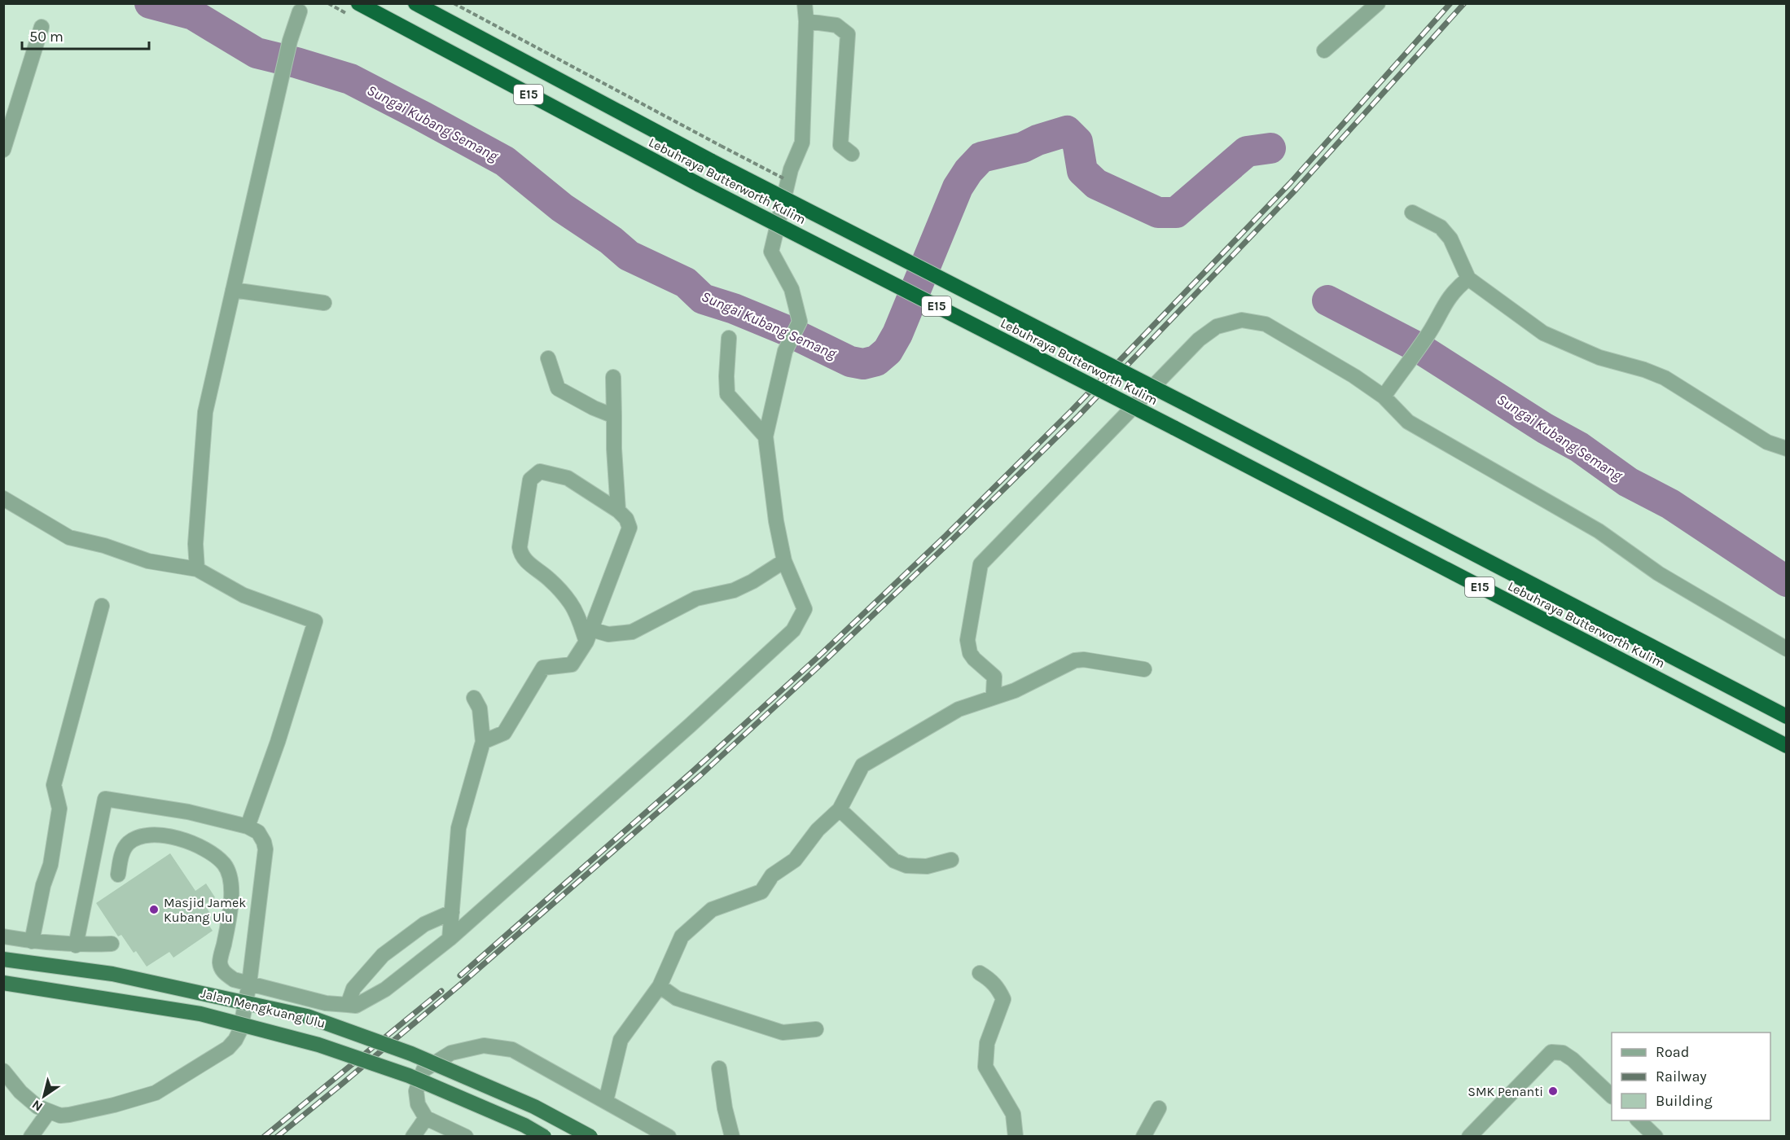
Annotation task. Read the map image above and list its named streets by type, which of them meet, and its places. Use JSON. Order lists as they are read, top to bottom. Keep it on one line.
{"streets":{"highway":["E15","Lebuhraya Butterworth Kulim"],"main road":["Jalan Mengkuang Ulu"]},"water":["Sungai Kubang Semang"],"places":["Masjid Jamek Kubang Ulu","SMK Penanti"],"legend":["Road","Railway","Building"],"scale_bar":"50 m","north":"bottom left"}
